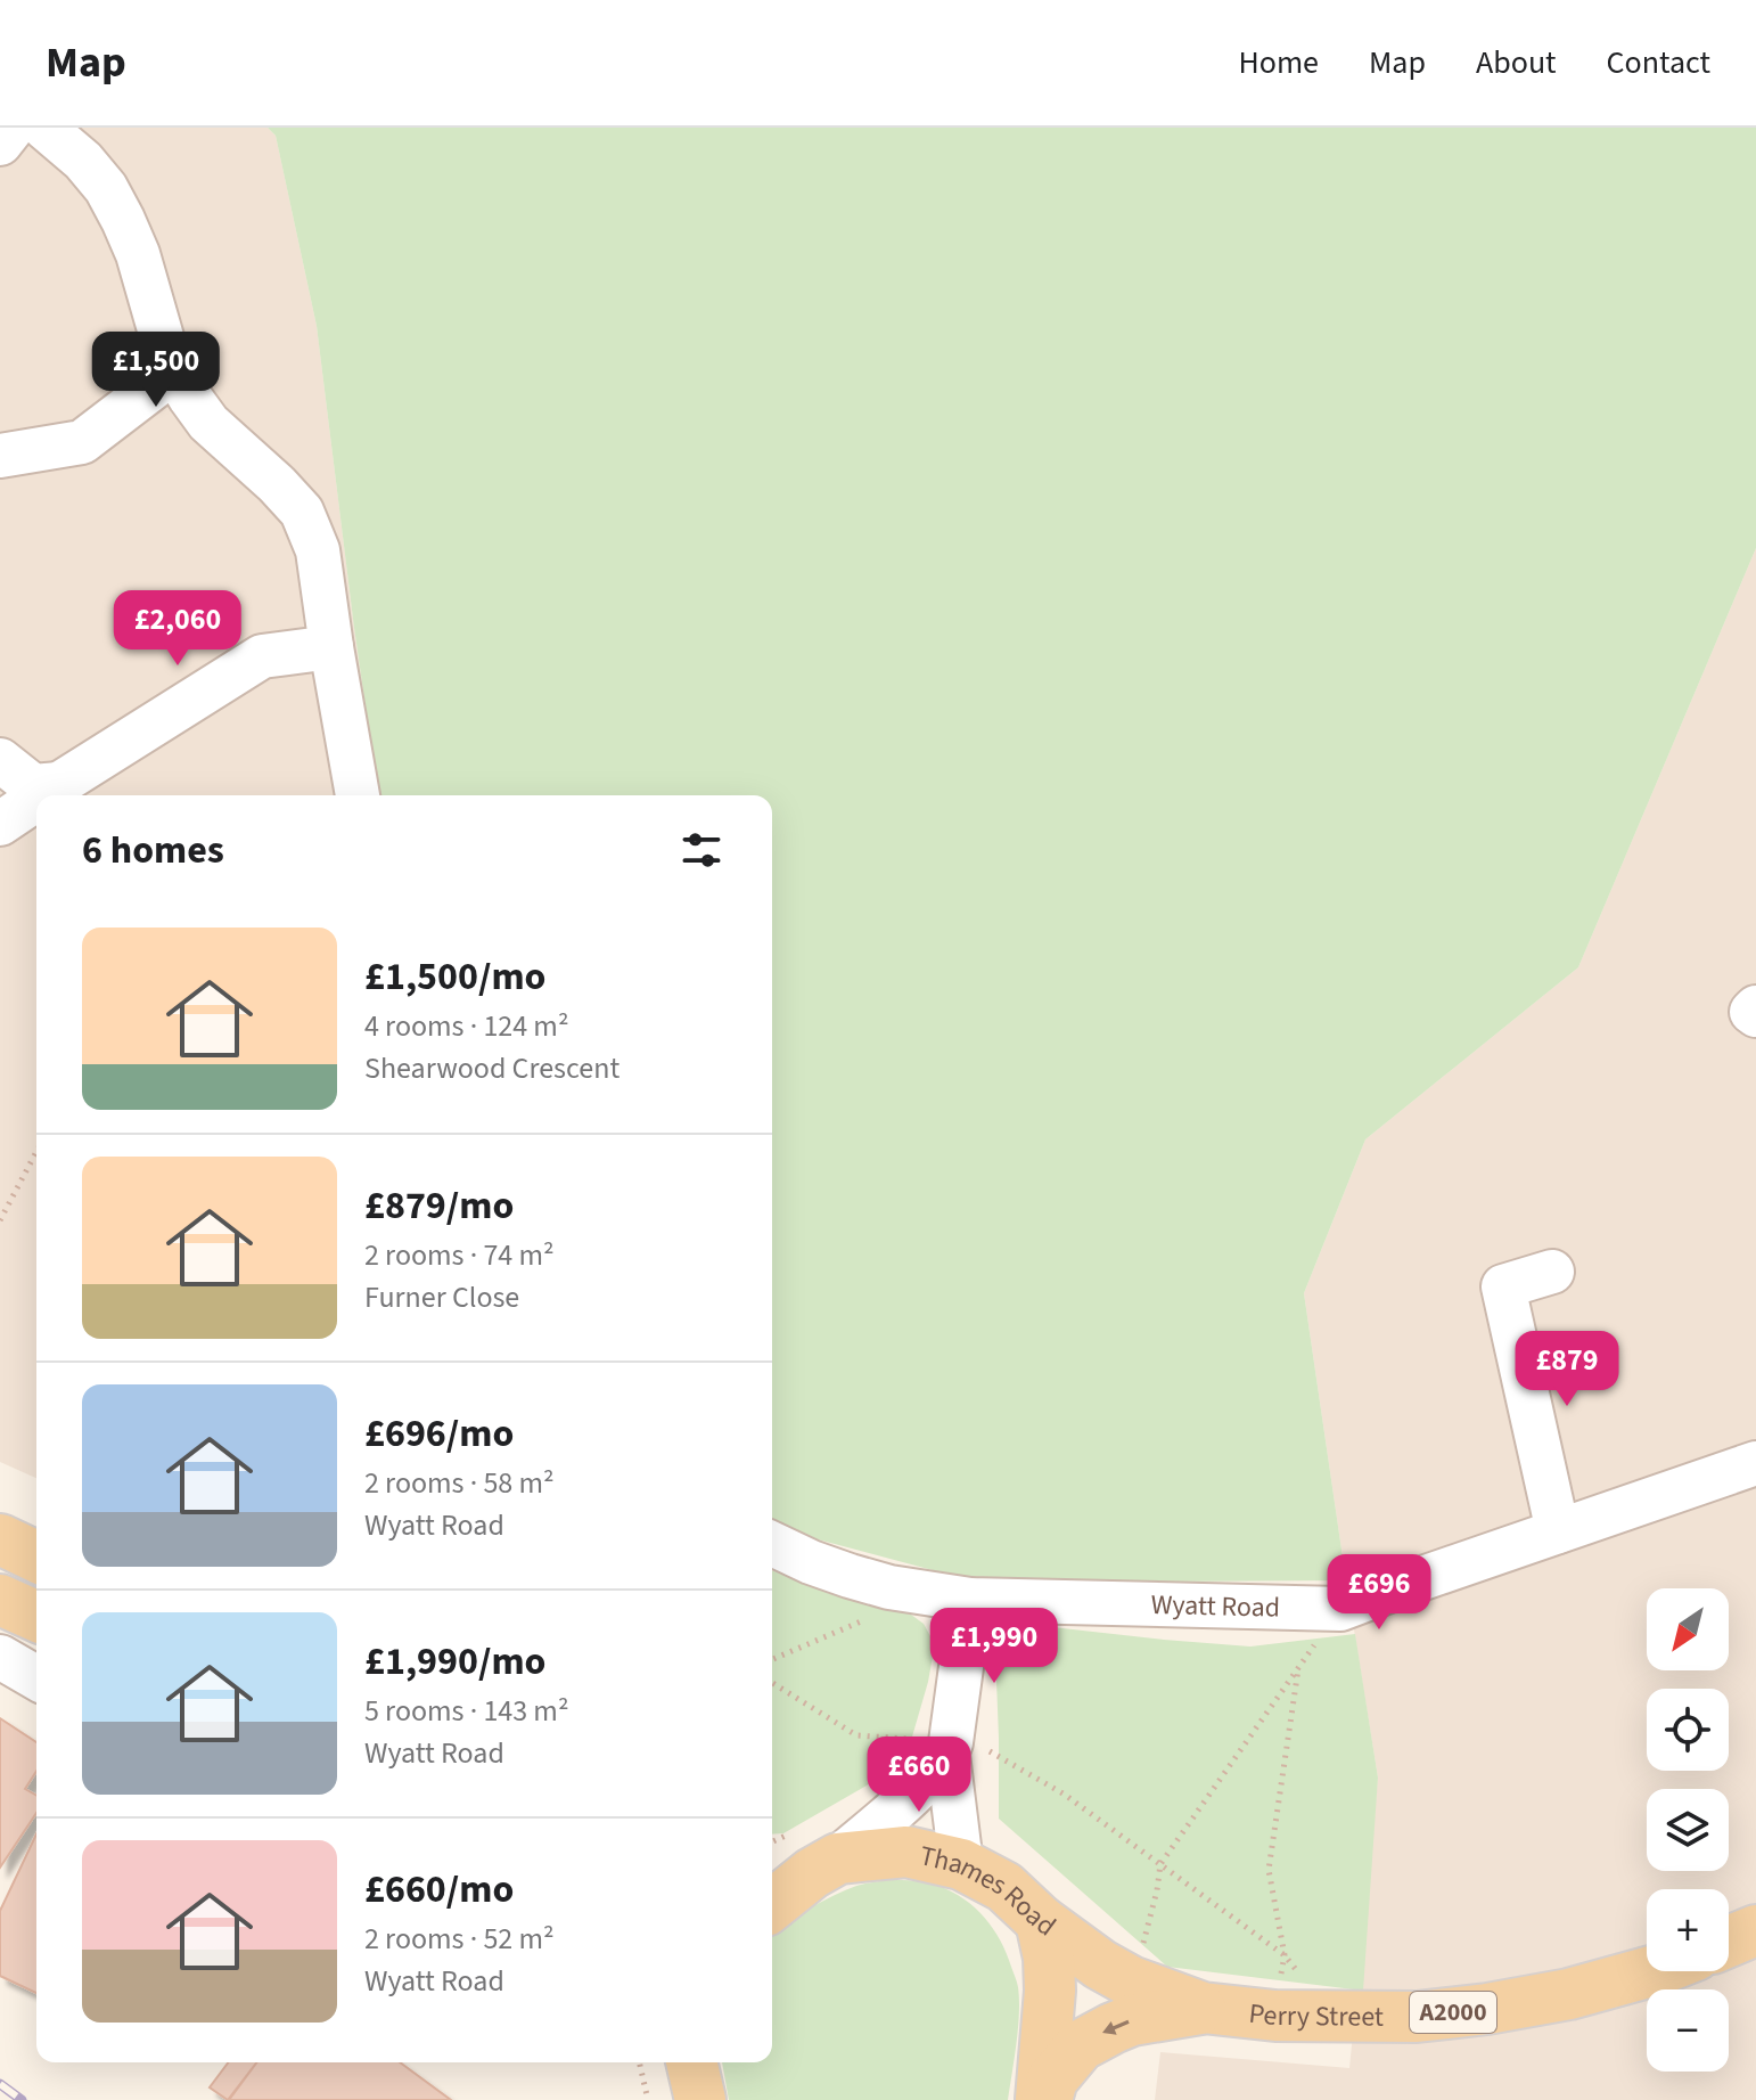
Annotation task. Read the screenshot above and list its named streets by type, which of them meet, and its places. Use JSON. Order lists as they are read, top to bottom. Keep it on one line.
{"streets":{"main road":["Thames Road","A2000","Perry Street"],"street":["Wyatt Road"]},"crossings":[["Thames Road","Perry Street"]],"north":"bottom left","page":{"header":"Map","nav":["Home","Map","About","Contact"],"price":["£1,500","£2,060","£879","£696","£1,990","£660"],"heading":"6 homes","list":[{"name":"£1,500/mo","note":"4 rooms · 124 m² · Shearwood Crescent"},{"name":"£879/mo","note":"2 rooms · 74 m² · Furner Close"},{"name":"£696/mo","note":"2 rooms · 58 m² · Wyatt Road"},{"name":"£1,990/mo","note":"5 rooms · 143 m² · Wyatt Road"},{"name":"£660/mo","note":"2 rooms · 52 m² · Wyatt Road"}],"map_buttons":["+","−"]}}
